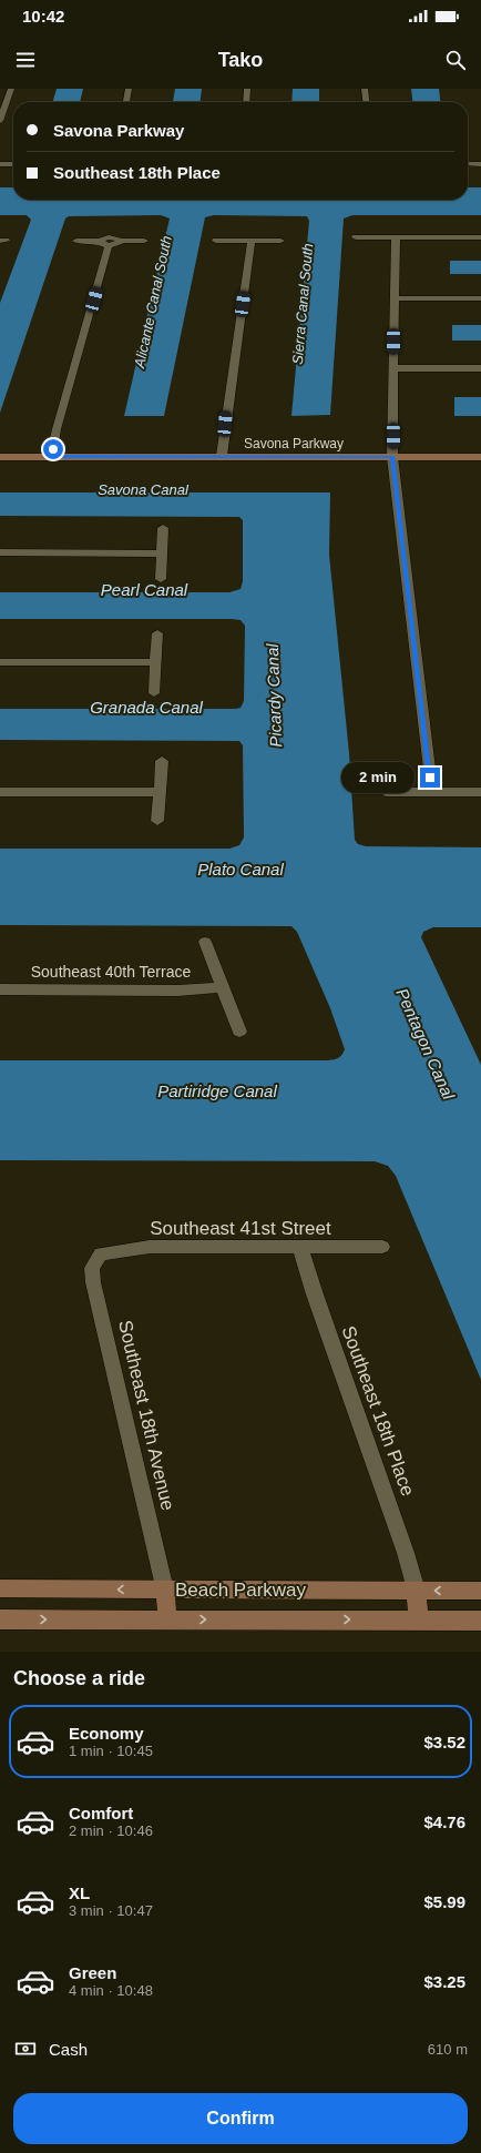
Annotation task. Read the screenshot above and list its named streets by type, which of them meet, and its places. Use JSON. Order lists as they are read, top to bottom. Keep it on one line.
{"streets":{"street":["Savona Parkway","Southeast 40th Terrace","Southeast 41st Street","Southeast 18th Place","Southeast 18th Avenue","Beach Parkway"]},"crossings":[["Southeast 41st Street","Southeast 18th Place"],["Southeast 41st Street","Southeast 18th Avenue"],["Southeast 18th Place","Beach Parkway"],["Southeast 18th Avenue","Beach Parkway"]],"water":["Alicante Canal South","Sierra Canal South","Savona Canal","Pearl Canal","Picardy Canal","Granada Canal","Plato Canal","Pentagon Canal","Partiridge Canal"],"page":{"status":"10:42","header":"Tako","banner":["Savona Parkway","Southeast 18th Place"],"bubble":"2 min","heading":"Choose a ride","list":[{"name":"Economy","note":"1 min · 10:45","value":"$3.52"},{"name":"Comfort","note":"2 min · 10:46","value":"$4.76"},{"name":"XL","note":"3 min · 10:47","value":"$5.99"},{"name":"Green","note":"4 min · 10:48","value":"$3.25"}],"pay":["Cash","610 m"],"buttons":"Confirm"}}
